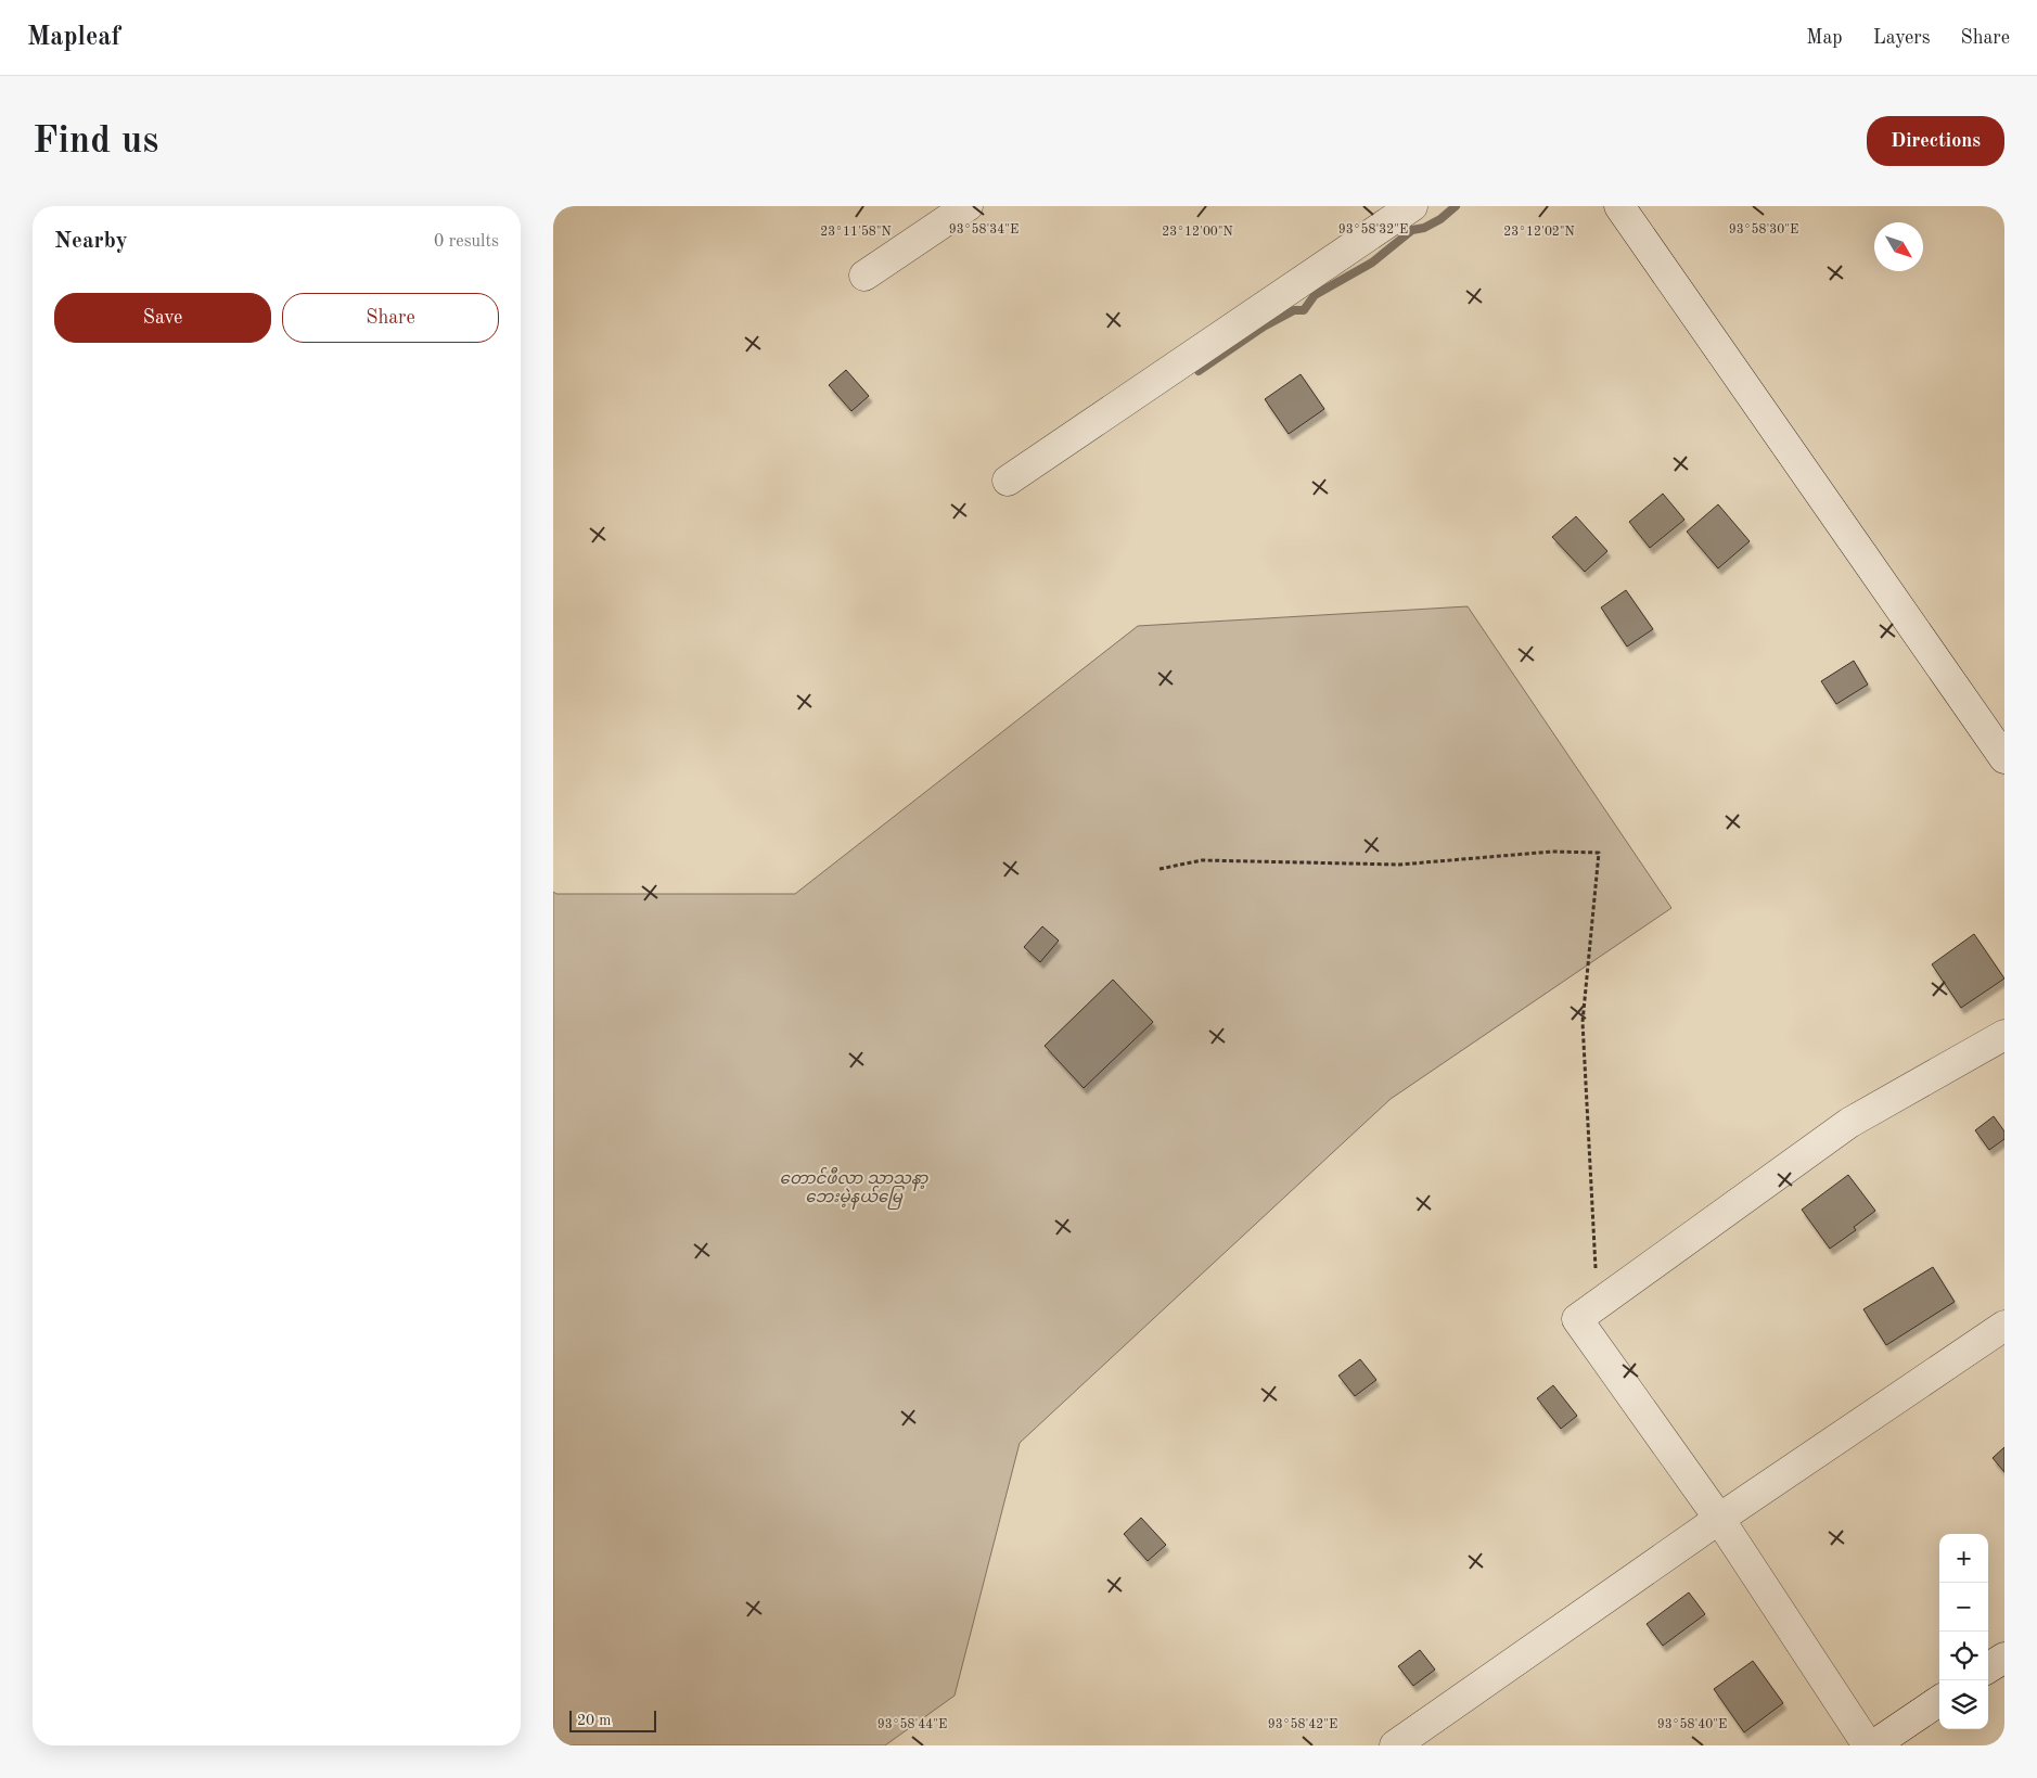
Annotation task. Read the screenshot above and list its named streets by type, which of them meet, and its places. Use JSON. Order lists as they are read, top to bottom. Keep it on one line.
{"parks":["တောင်ဖီလာ သာသနာ့ ဘေးမဲ့နယ်မြေ"],"scale_bar":"20 m","north":"bottom right","page":{"header":"Mapleaf","nav":["Map","Layers","Share"],"buttons":["Directions",["Save","Share"]],"title":"Find us","heading":["Nearby","0 results"],"map_buttons":["+","−"],"scale":"20 m"},"coordinates":["93°58'34\"E","93°58'32\"E","93°58'30\"E","23°11'58\"N","23°12'00\"N","23°12'02\"N","93°58'44\"E","93°58'42\"E","93°58'40\"E"]}
